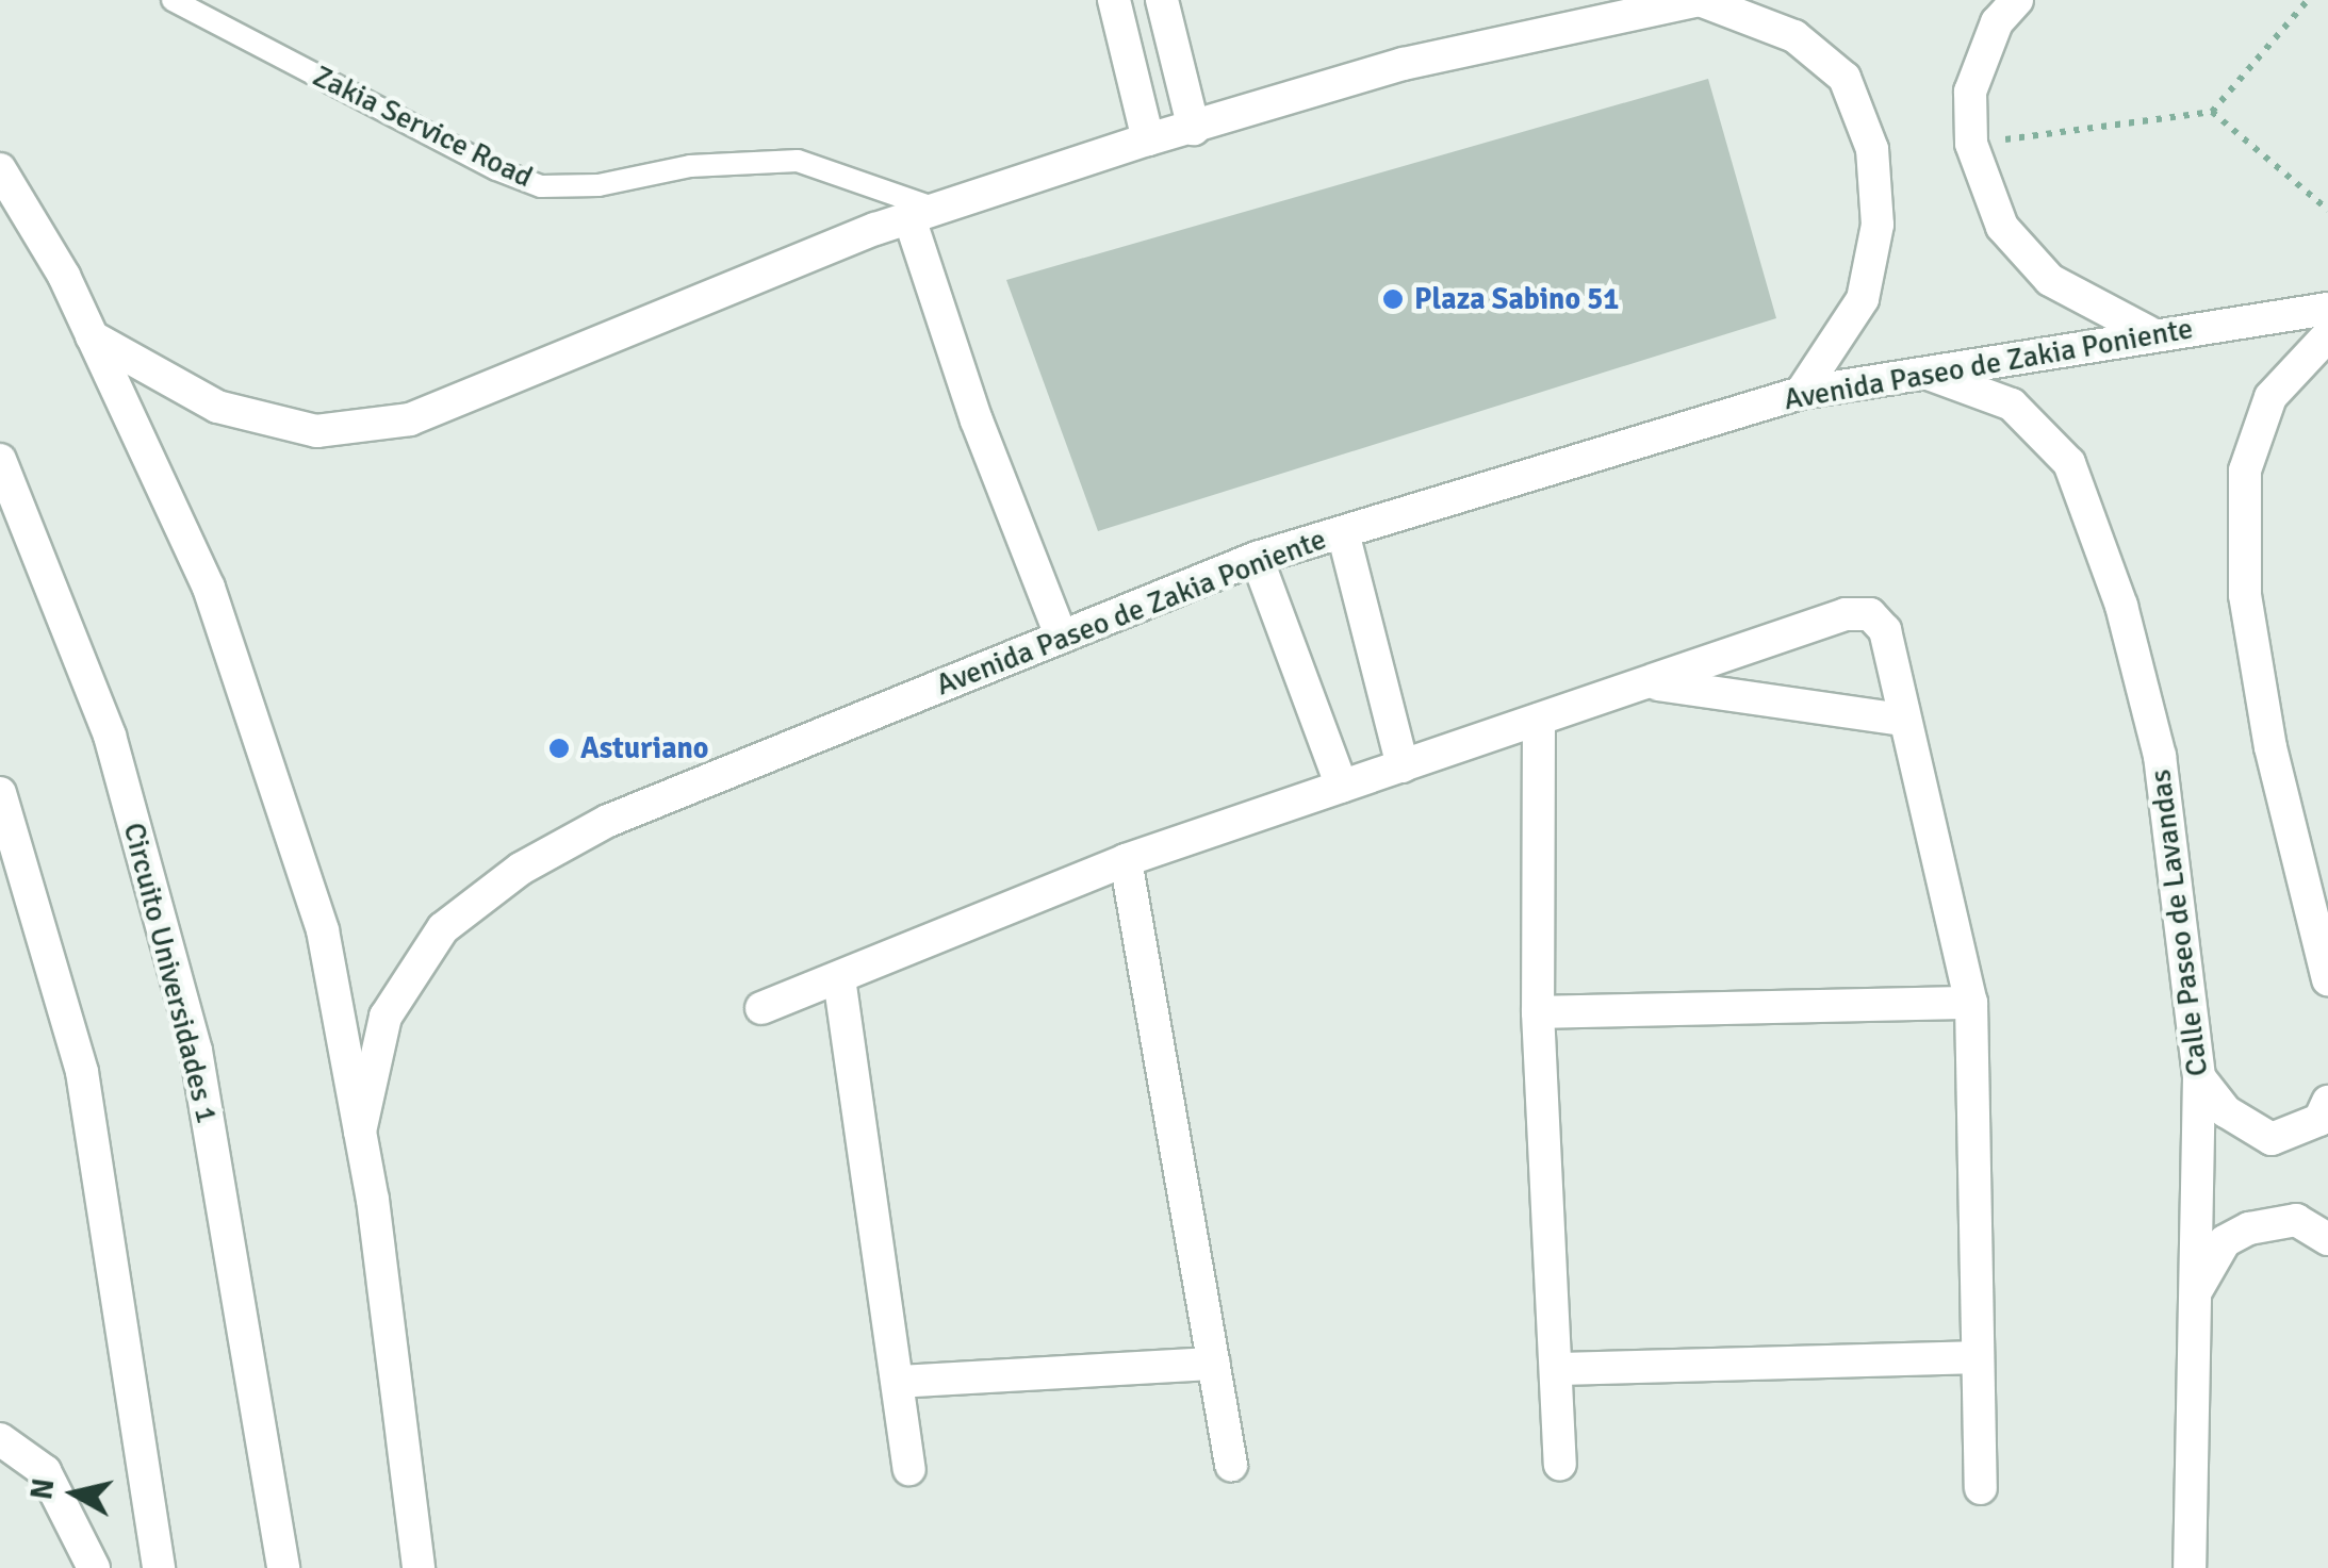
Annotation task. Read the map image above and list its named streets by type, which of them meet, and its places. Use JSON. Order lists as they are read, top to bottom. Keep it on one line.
{"streets":{"street":["Avenida Paseo de Zakia Poniente","Calle Paseo de Lavandas","Circuito Universidades 1"],"lane":["Zakia Service Road"]},"crossings":[["Avenida Paseo de Zakia Poniente","Calle Paseo de Lavandas"]],"places":["Plaza Sabino 51","Asturiano"],"north":"left"}
